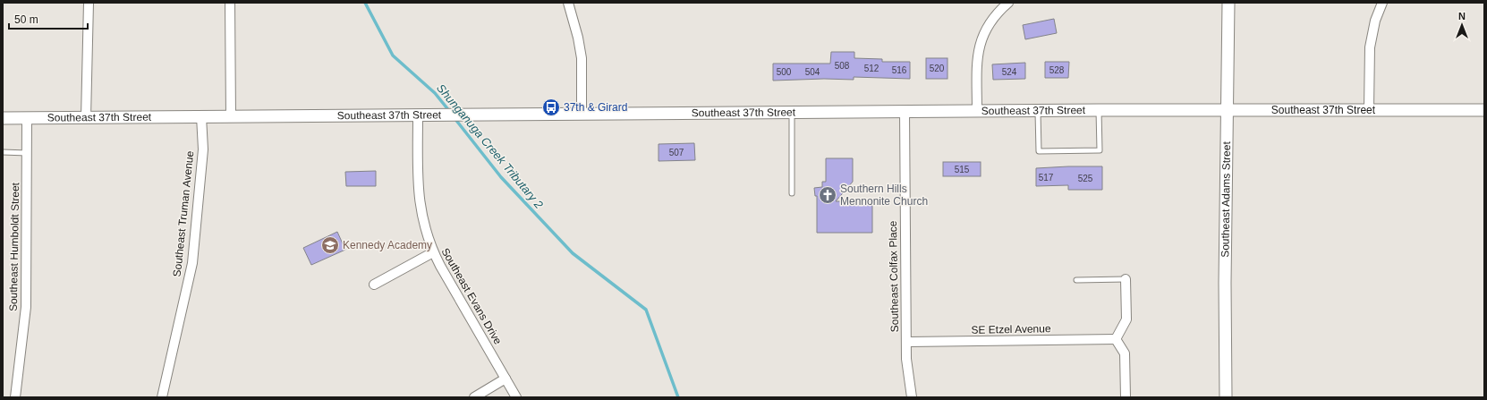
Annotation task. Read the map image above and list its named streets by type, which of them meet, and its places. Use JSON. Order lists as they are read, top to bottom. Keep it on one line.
{"streets":{"main road":["Southeast 37th Street","Southeast Adams Street"],"street":["Southeast Truman Avenue","Southeast Humboldt Street","Southeast Colfax Place","Southeast Evans Drive","SE Etzel Avenue"]},"crossings":[["Southeast 37th Street","Southeast Adams Street"],["Southeast 37th Street","Southeast Truman Avenue"],["Southeast 37th Street","Southeast Humboldt Street"],["Southeast 37th Street","Southeast Colfax Place"],["Southeast 37th Street","Southeast Evans Drive"],["Southeast Colfax Place","SE Etzel Avenue"]],"water":["Shunganuga Creek Tributary 2"],"places":{"bus stop":["37th & Girard"],"church":["Southern Hills Mennonite Church"],"school or university":["Kennedy Academy"]},"house_numbers":["508","512","520","516","528","500","504","524","507","515","517","525"],"scale_bar":"50 m","north":"top"}
